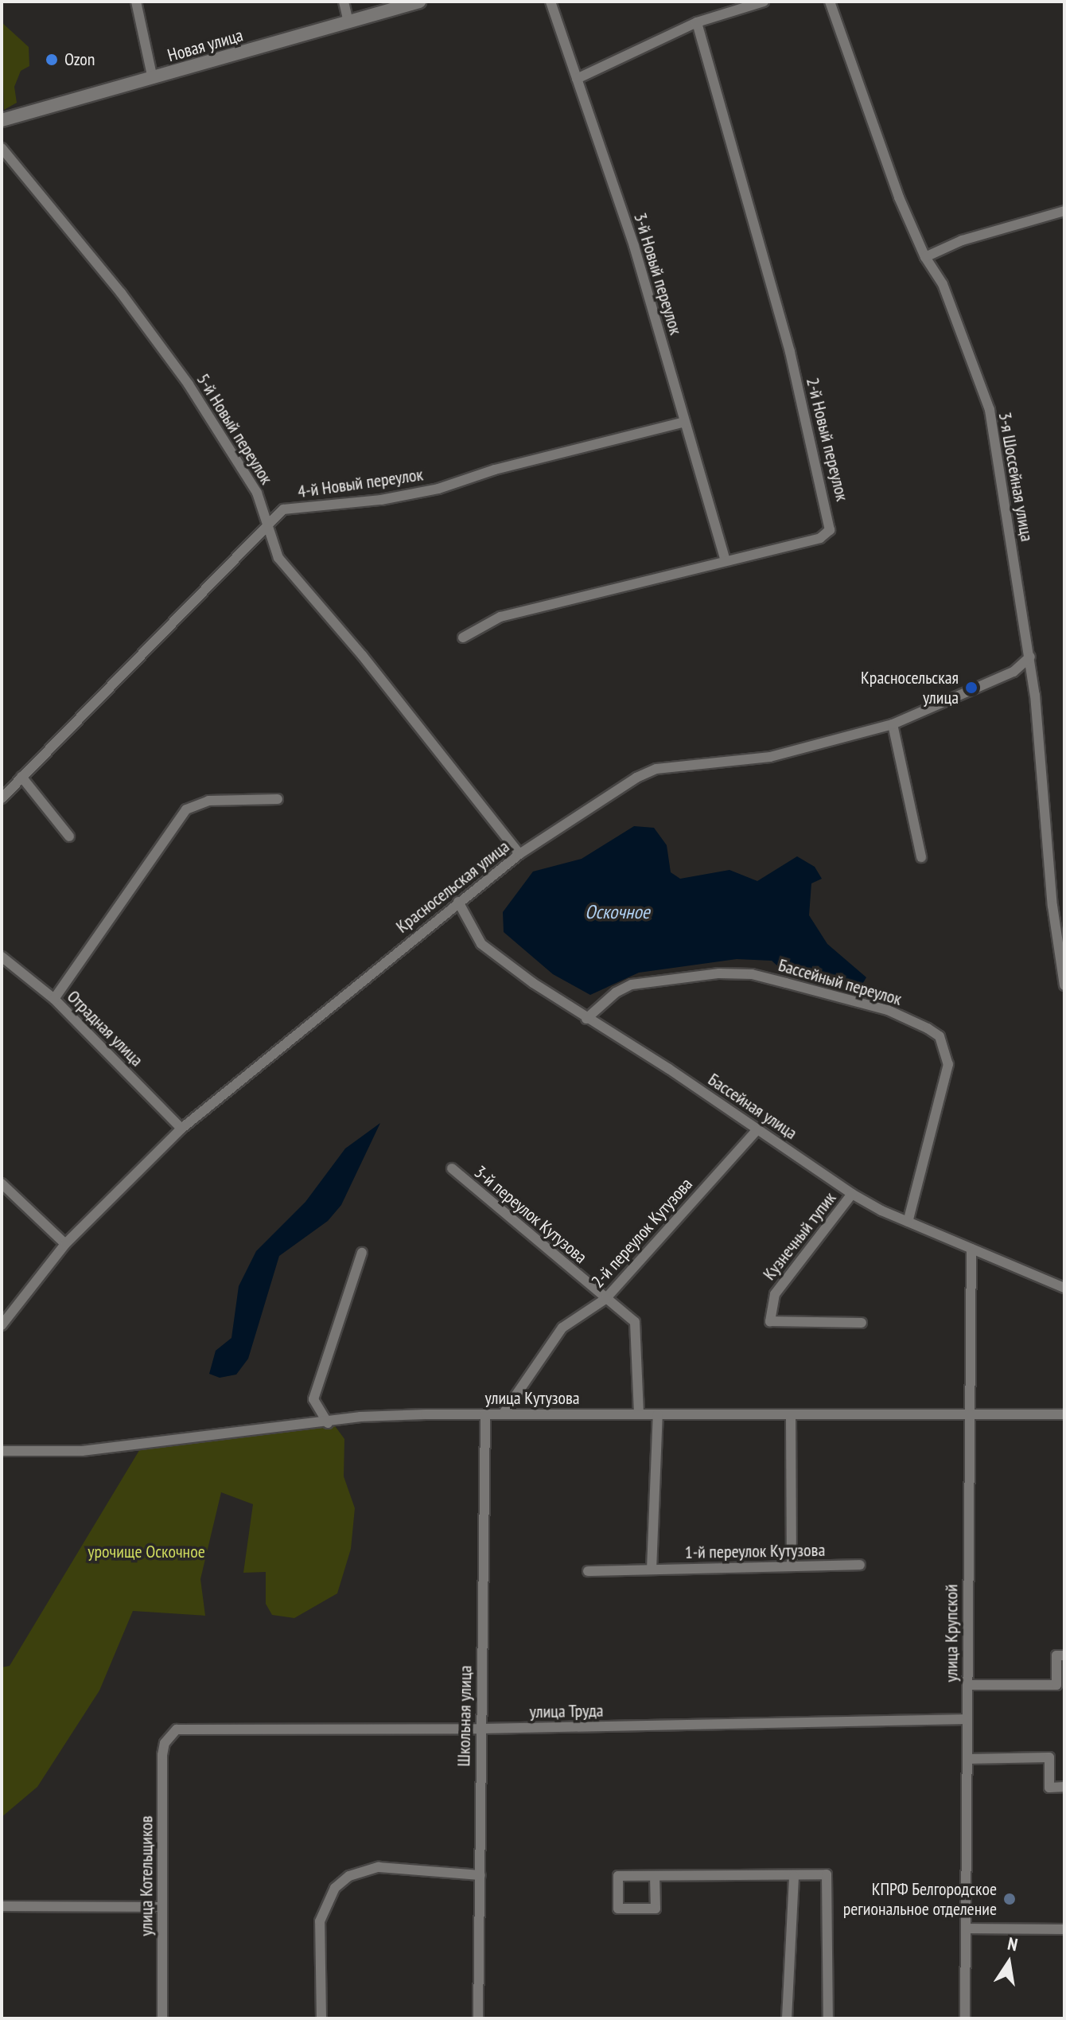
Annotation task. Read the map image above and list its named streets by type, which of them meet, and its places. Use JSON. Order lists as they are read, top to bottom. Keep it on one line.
{"streets":{"street":["Новая улица","3-й Новый переулок","5-й Новый переулок","2-й Новый переулок","3-я Шоссейная улица","4-й Новый переулок","Красносельская улица","Бассейный переулок","Отрадная улица","Бассейная улица","3-й переулок Кутузова","2-й переулок Кутузова","Кузнечный тупик","улица Кутузова","1-й переулок Кутузова","улица Крупской","улица Труда","Школьная улица","улица Котельщиков"]},"crossings":[["3-й Новый переулок","2-й Новый переулок"],["3-й Новый переулок","4-й Новый переулок"],["5-й Новый переулок","4-й Новый переулок"],["5-й Новый переулок","Красносельская улица"],["3-я Шоссейная улица","Красносельская улица"],["Красносельская улица","Отрадная улица"],["Красносельская улица","Бассейная улица"],["Бассейный переулок","Бассейная улица"],["Бассейная улица","2-й переулок Кутузова"],["Бассейная улица","Кузнечный тупик"],["Бассейная улица","улица Крупской"],["3-й переулок Кутузова","2-й переулок Кутузова"],["3-й переулок Кутузова","улица Кутузова"],["2-й переулок Кутузова","улица Кутузова"],["улица Кутузова","улица Крупской"],["улица Кутузова","Школьная улица"],["улица Крупской","улица Труда"],["улица Труда","Школьная улица"],["улица Труда","улица Котельщиков"]],"water":["Оскочное"],"parks":["урочище Оскочное"],"places":["Ozon","Красносельская улица","КПРФ Белгородское региональное отделение"],"north":"top"}
